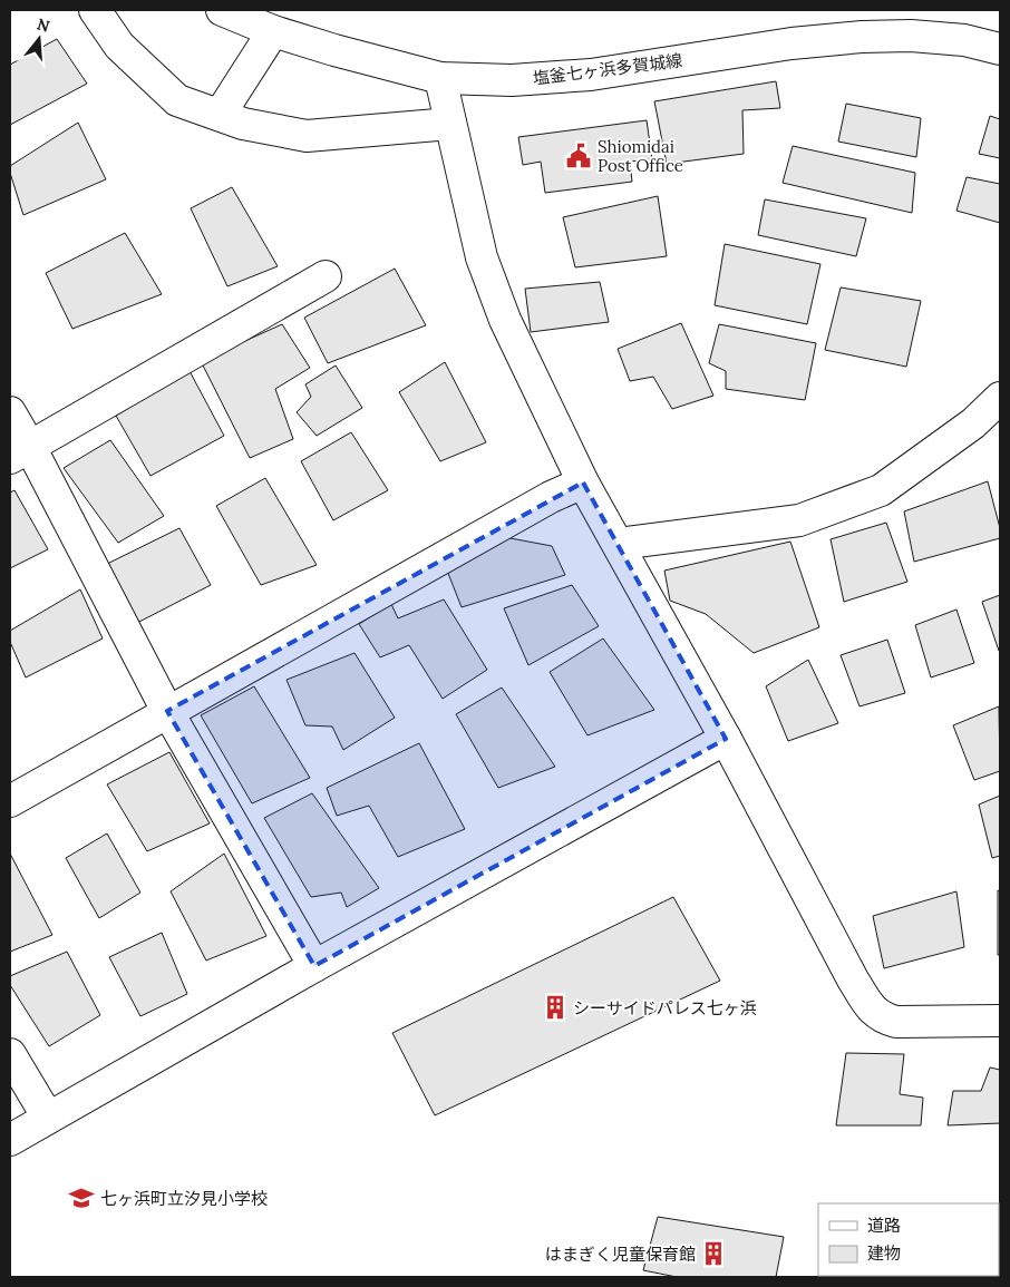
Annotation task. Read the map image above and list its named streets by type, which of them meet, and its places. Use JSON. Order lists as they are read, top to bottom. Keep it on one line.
{"streets":{"street":["塩釜七ヶ浜多賀城線"]},"places":{"public building":["Shiomidai Post Office"],"building":["シーサイドパレス七ヶ浜","はまぎく児童保育館"],"school or university":["七ヶ浜町立汐見小学校"]},"legend":["道路","建物"],"north":"top"}
